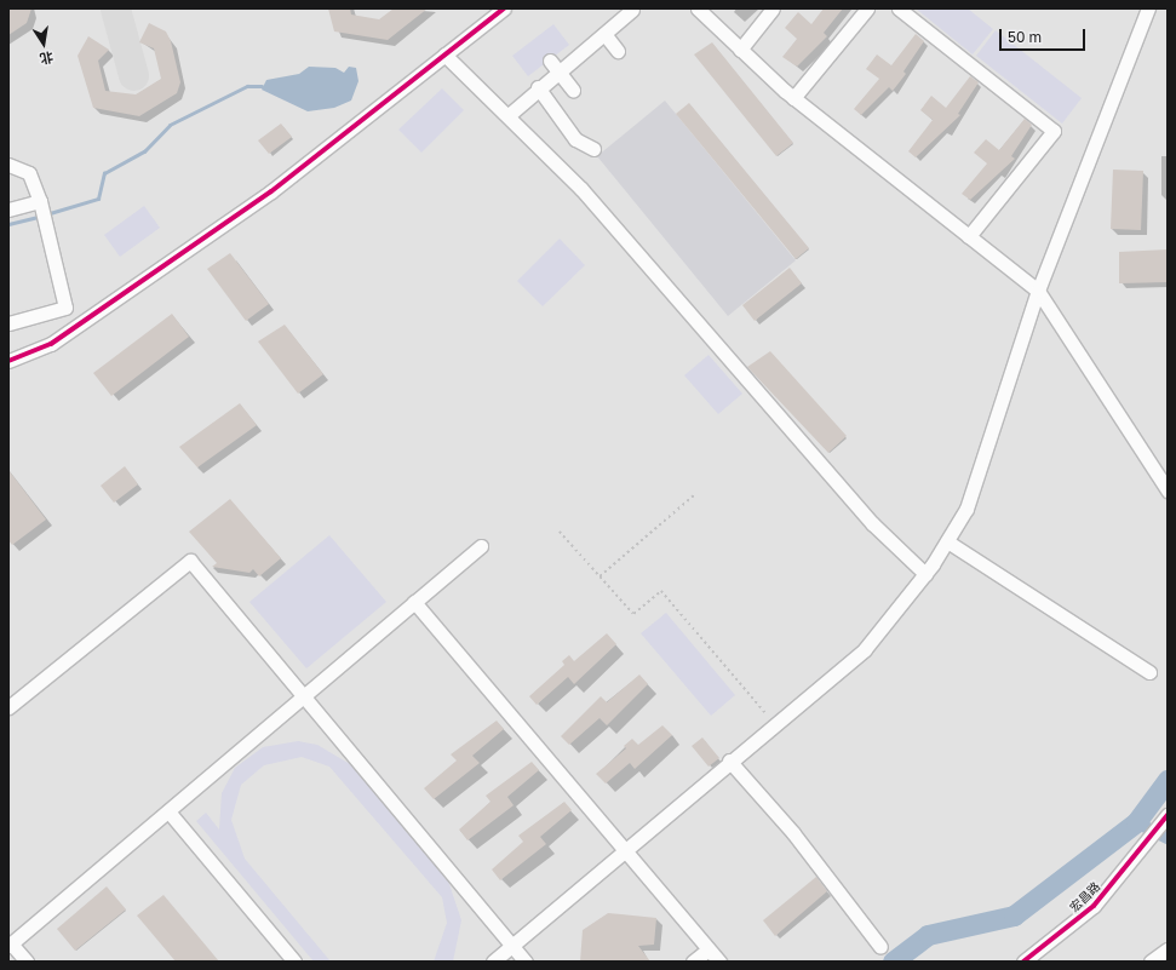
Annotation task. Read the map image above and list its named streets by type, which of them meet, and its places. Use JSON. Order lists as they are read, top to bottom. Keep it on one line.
{"streets":{"street":["宏昌路"]},"scale_bar":"50 m","north":"bottom"}
